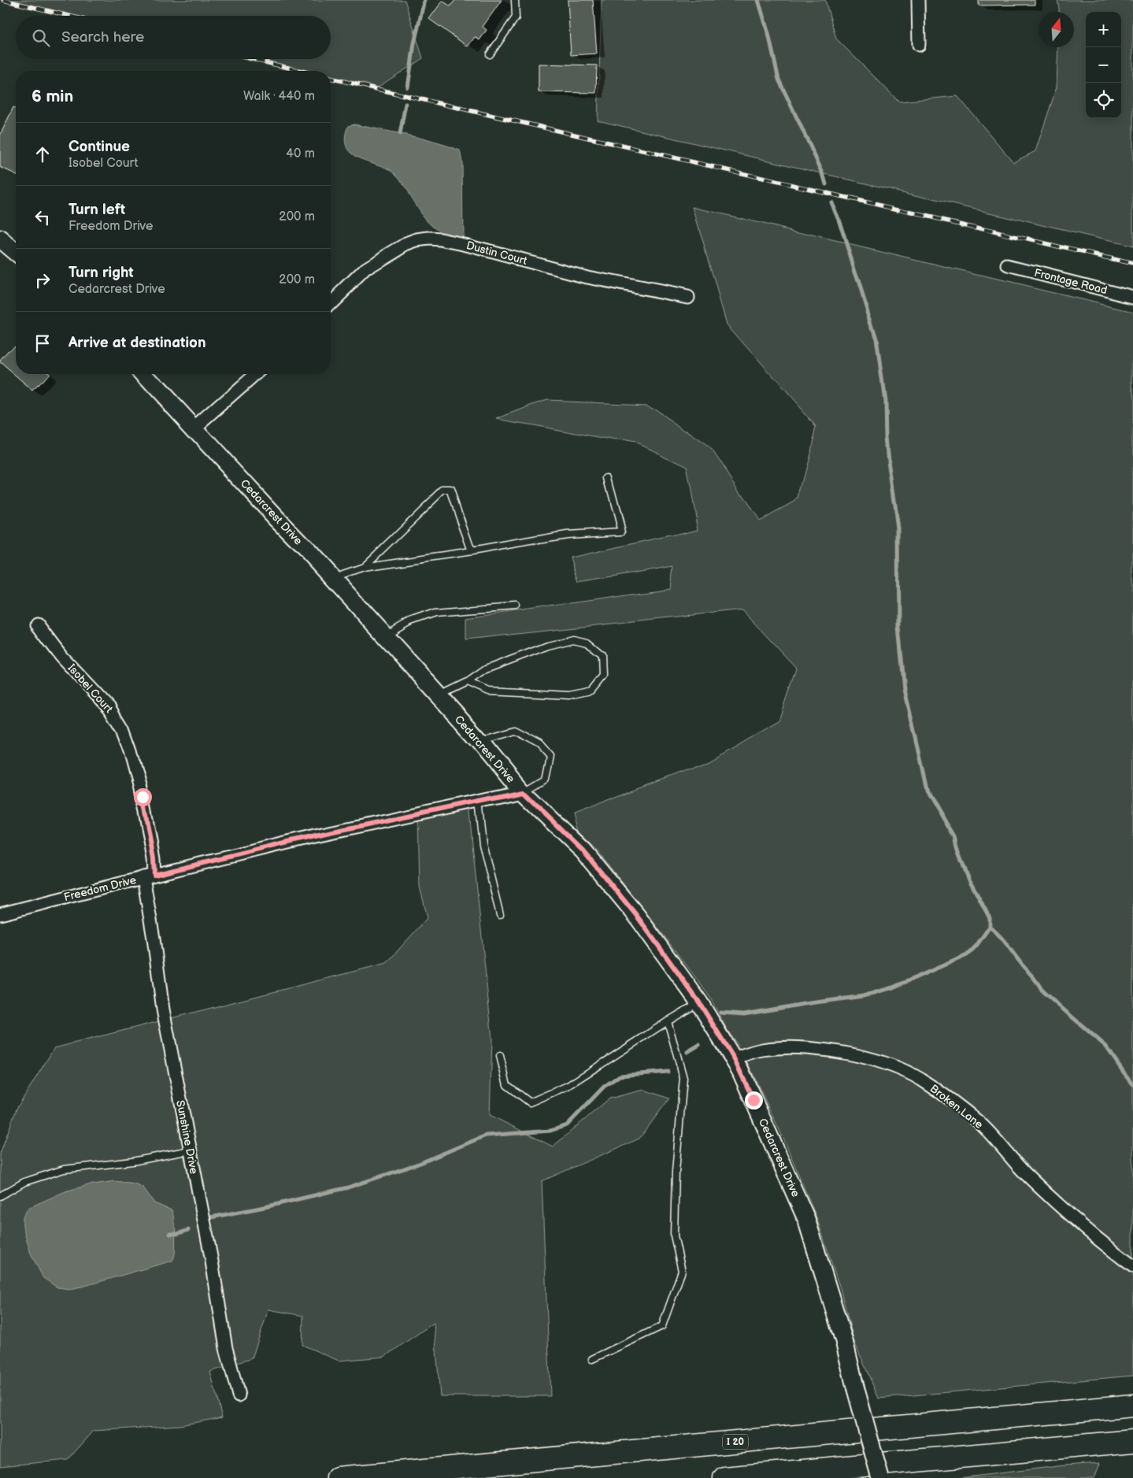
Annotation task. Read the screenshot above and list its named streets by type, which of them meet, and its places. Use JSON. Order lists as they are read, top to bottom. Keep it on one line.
{"streets":{"highway":["I 20"],"street":["Dustin Court","Frontage Road","Cedarcrest Drive","Isobel Court","Freedom Drive","Broken Lane","Sunshine Drive"]},"crossings":[["Cedarcrest Drive","Freedom Drive"],["Cedarcrest Drive","Broken Lane"],["Isobel Court","Freedom Drive"],["Isobel Court","Sunshine Drive"],["Freedom Drive","Sunshine Drive"]],"north":"top","page":{"map_buttons":["+","−"],"search":"Search here","heading":["6 min","Walk · 440 m"],"list":[["Continue","Isobel Court","40 m"],["Turn left","Freedom Drive","200 m"],["Turn right","Cedarcrest Drive","200 m"],"Arrive at destination"]}}
